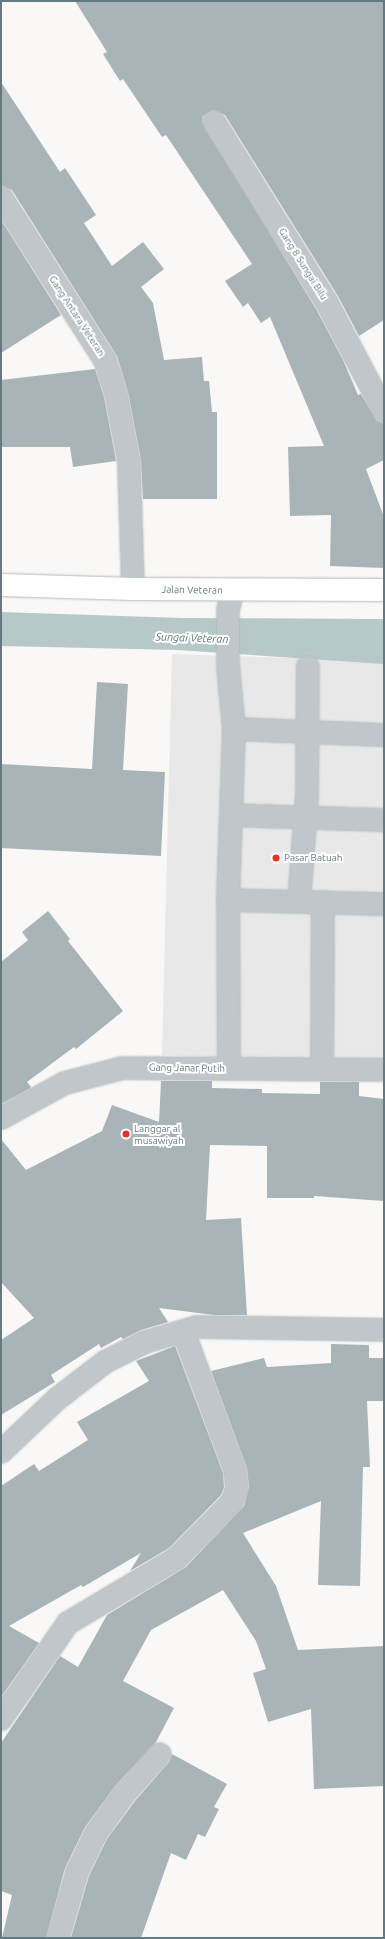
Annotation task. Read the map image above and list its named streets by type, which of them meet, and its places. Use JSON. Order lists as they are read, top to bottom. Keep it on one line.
{"streets":{"main road":["Jalan Veteran"],"street":["Gang 8 Sungai Bilu","Gang Antara Veteran","Gang Janar Putih"]},"crossings":[["Gang Antara Veteran","Jalan Veteran"]],"water":["Sungai Veteran"],"places":["Pasar Batuah","Langgar al musawiyah"]}
